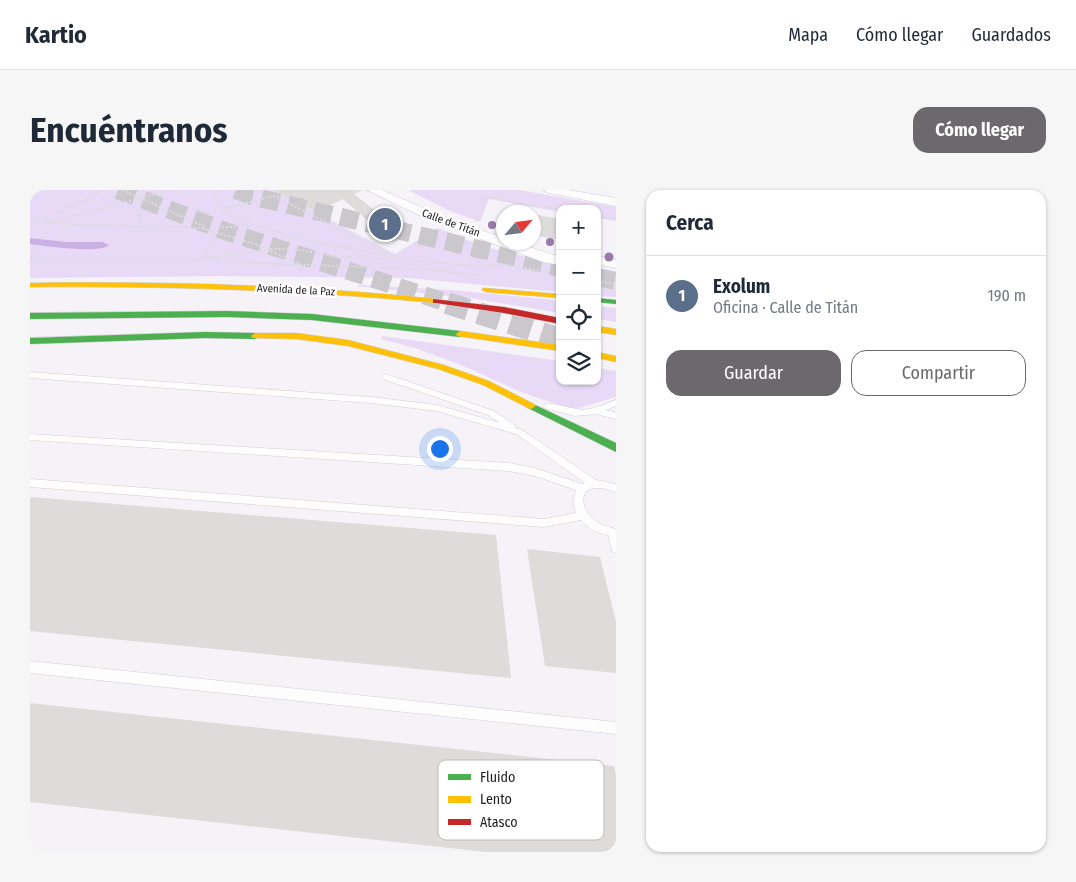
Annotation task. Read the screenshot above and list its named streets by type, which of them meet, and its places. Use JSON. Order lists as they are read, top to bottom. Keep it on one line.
{"streets":{"highway":["Avenida de la Paz"],"street":["Calle de Titán"]},"legend":["Fluido","Lento","Atasco"],"north":"top right","page":{"header":"Kartio","nav":["Mapa","Cómo llegar","Guardados"],"buttons":["Cómo llegar",["Guardar","Compartir"]],"title":"Encuéntranos","heading":"Cerca","map_buttons":["+","−"],"pins":"1","list":[{"mark":"1","name":"Exolum","note":"Oficina · Calle de Titán","value":"190 m"}]}}
